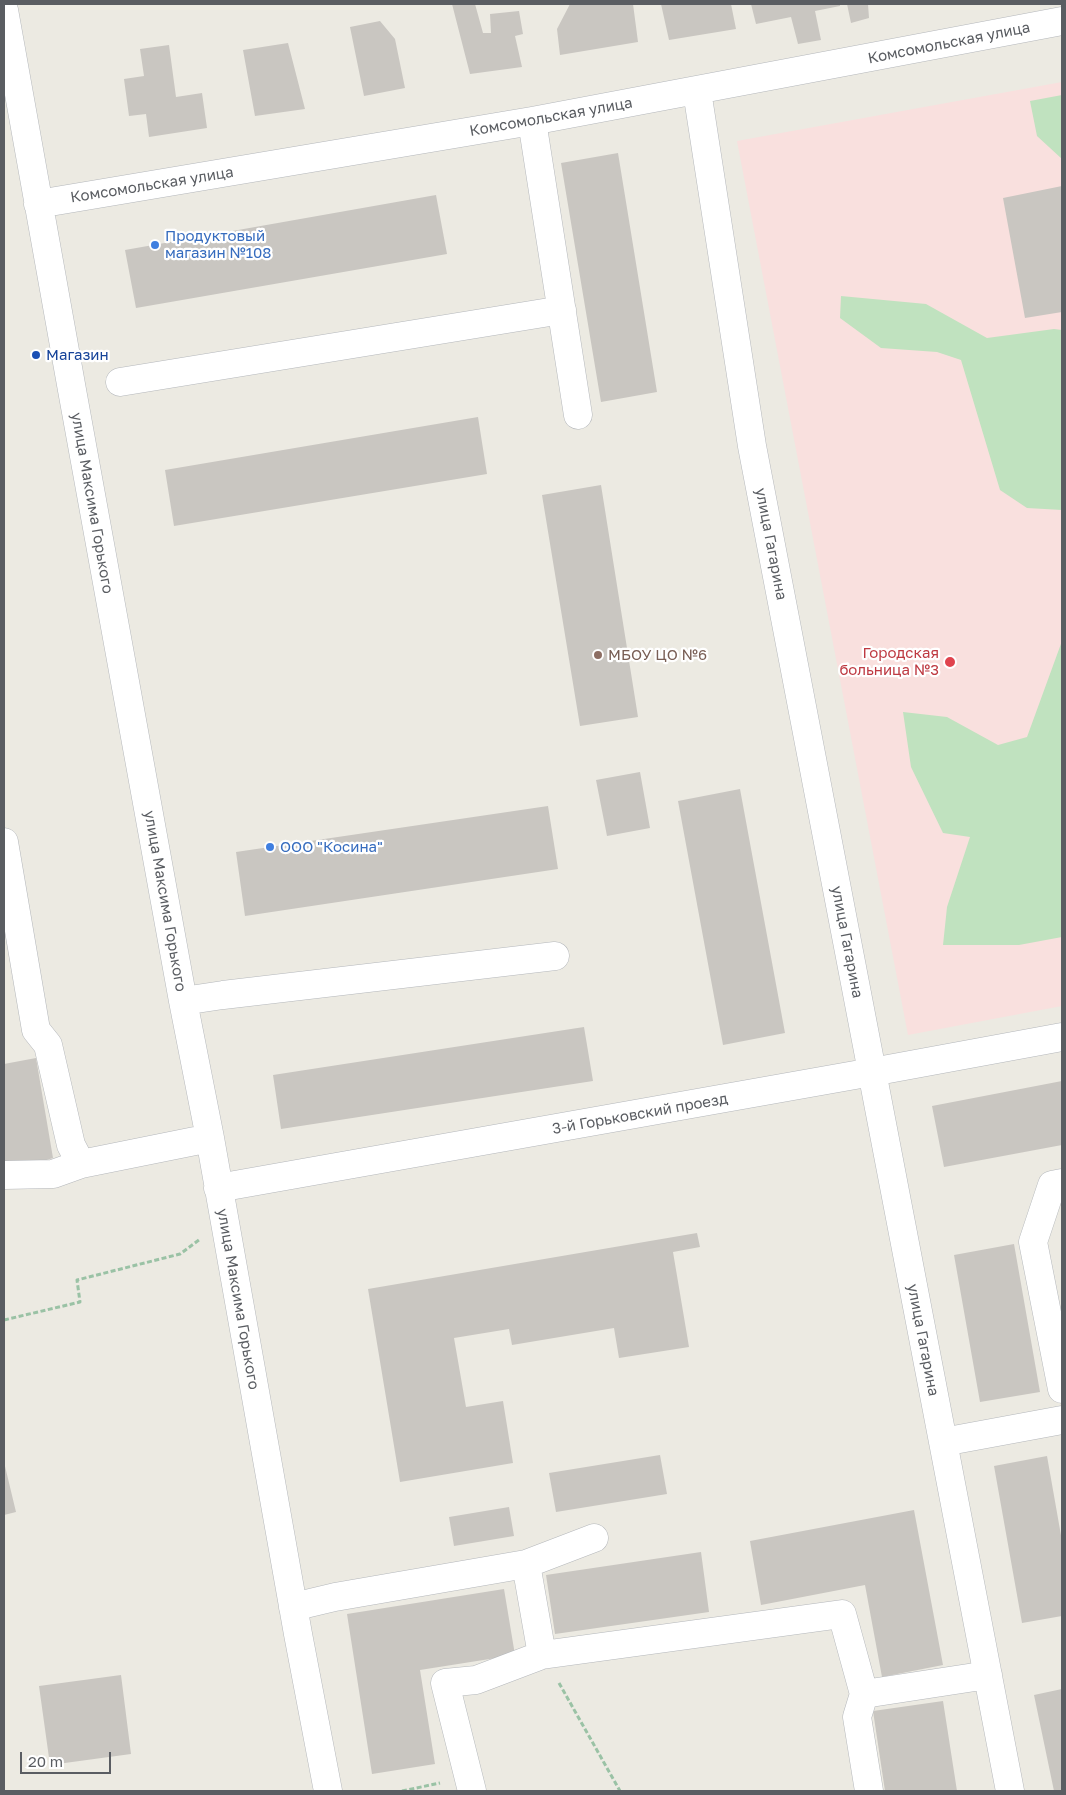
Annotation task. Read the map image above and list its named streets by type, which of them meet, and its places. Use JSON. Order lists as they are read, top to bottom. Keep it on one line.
{"streets":{"street":["Комсомольская улица","улица Максима Горького","улица Гагарина","3-й Горьковский проезд"]},"crossings":[["Комсомольская улица","улица Максима Горького"],["Комсомольская улица","улица Гагарина"],["улица Максима Горького","3-й Горьковский проезд"],["улица Гагарина","3-й Горьковский проезд"]],"places":["Продуктовый магазин №108","Магазин","МБОУ ЦО №6","Городская больница №3","ООО \"Косина\""],"scale_bar":"20 m"}
